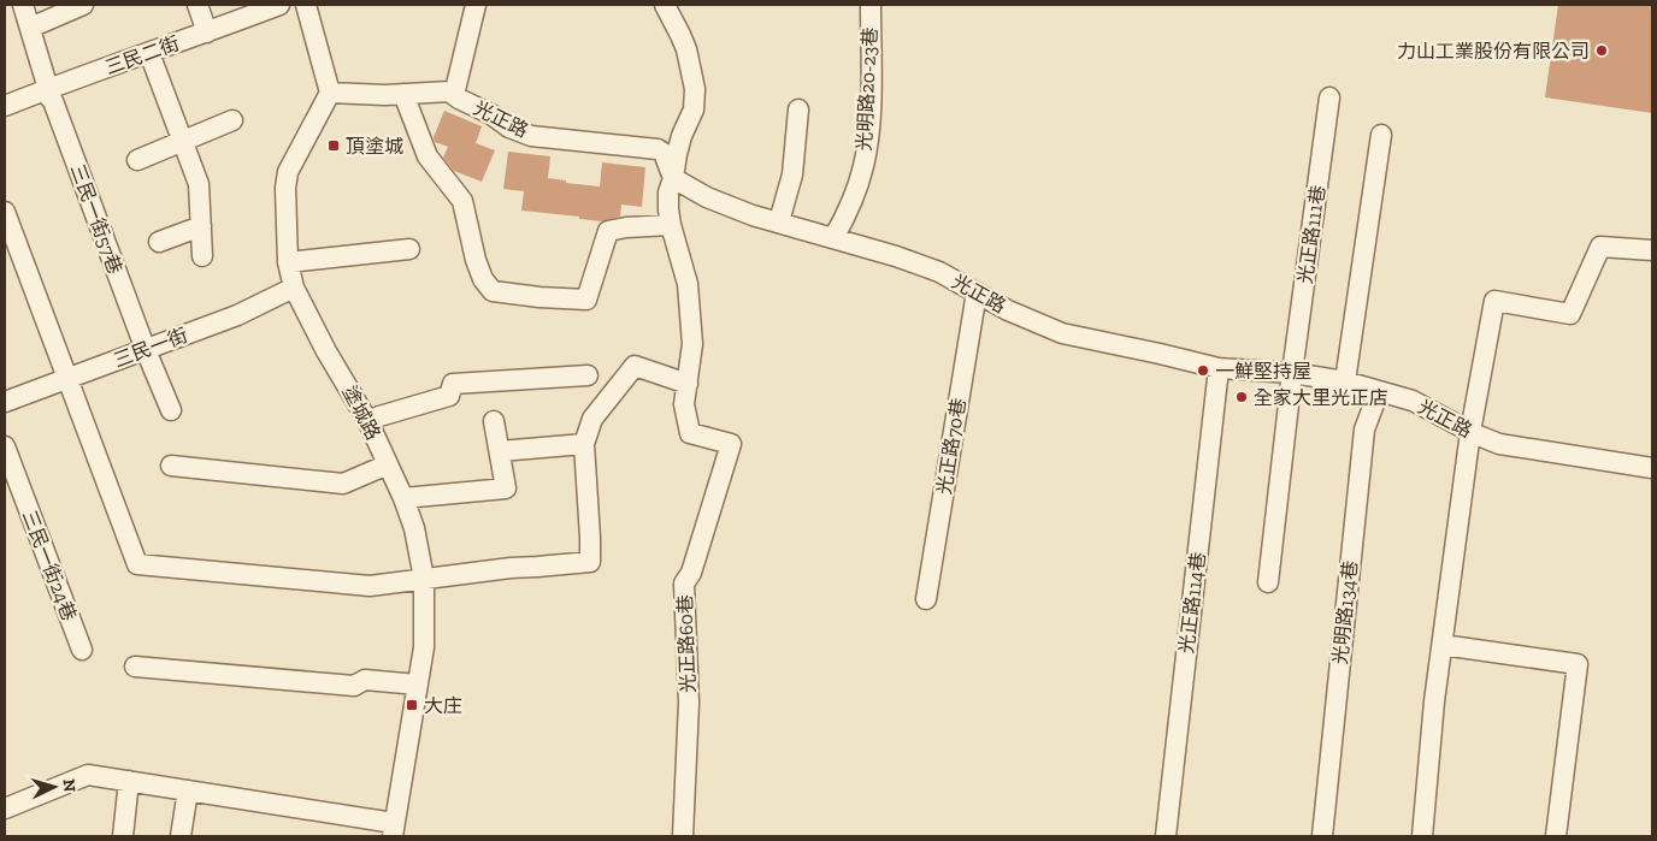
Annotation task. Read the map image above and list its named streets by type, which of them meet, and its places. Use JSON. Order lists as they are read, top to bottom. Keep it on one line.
{"streets":{"street":["三民二街","光明路20-23巷","光正路","三民一街57巷","光正路111巷","三民一街","塗城路","光正路70巷","三民一街24巷","光正路114巷","光明路134巷","光正路60巷"]},"crossings":[["三民二街","三民一街57巷"],["光明路20-23巷","光正路"],["光正路","光正路111巷"],["光正路","塗城路"],["光正路","光正路70巷"],["光正路","光正路114巷"],["光正路","光明路134巷"],["光正路","光正路60巷"],["三民一街57巷","三民一街"],["三民一街","塗城路"]],"places":{"other":["力山工業股份有限公司","一鮮堅持屋","全家大里光正店"],"transit":["頂塗城","大庄"]},"north":"right"}
